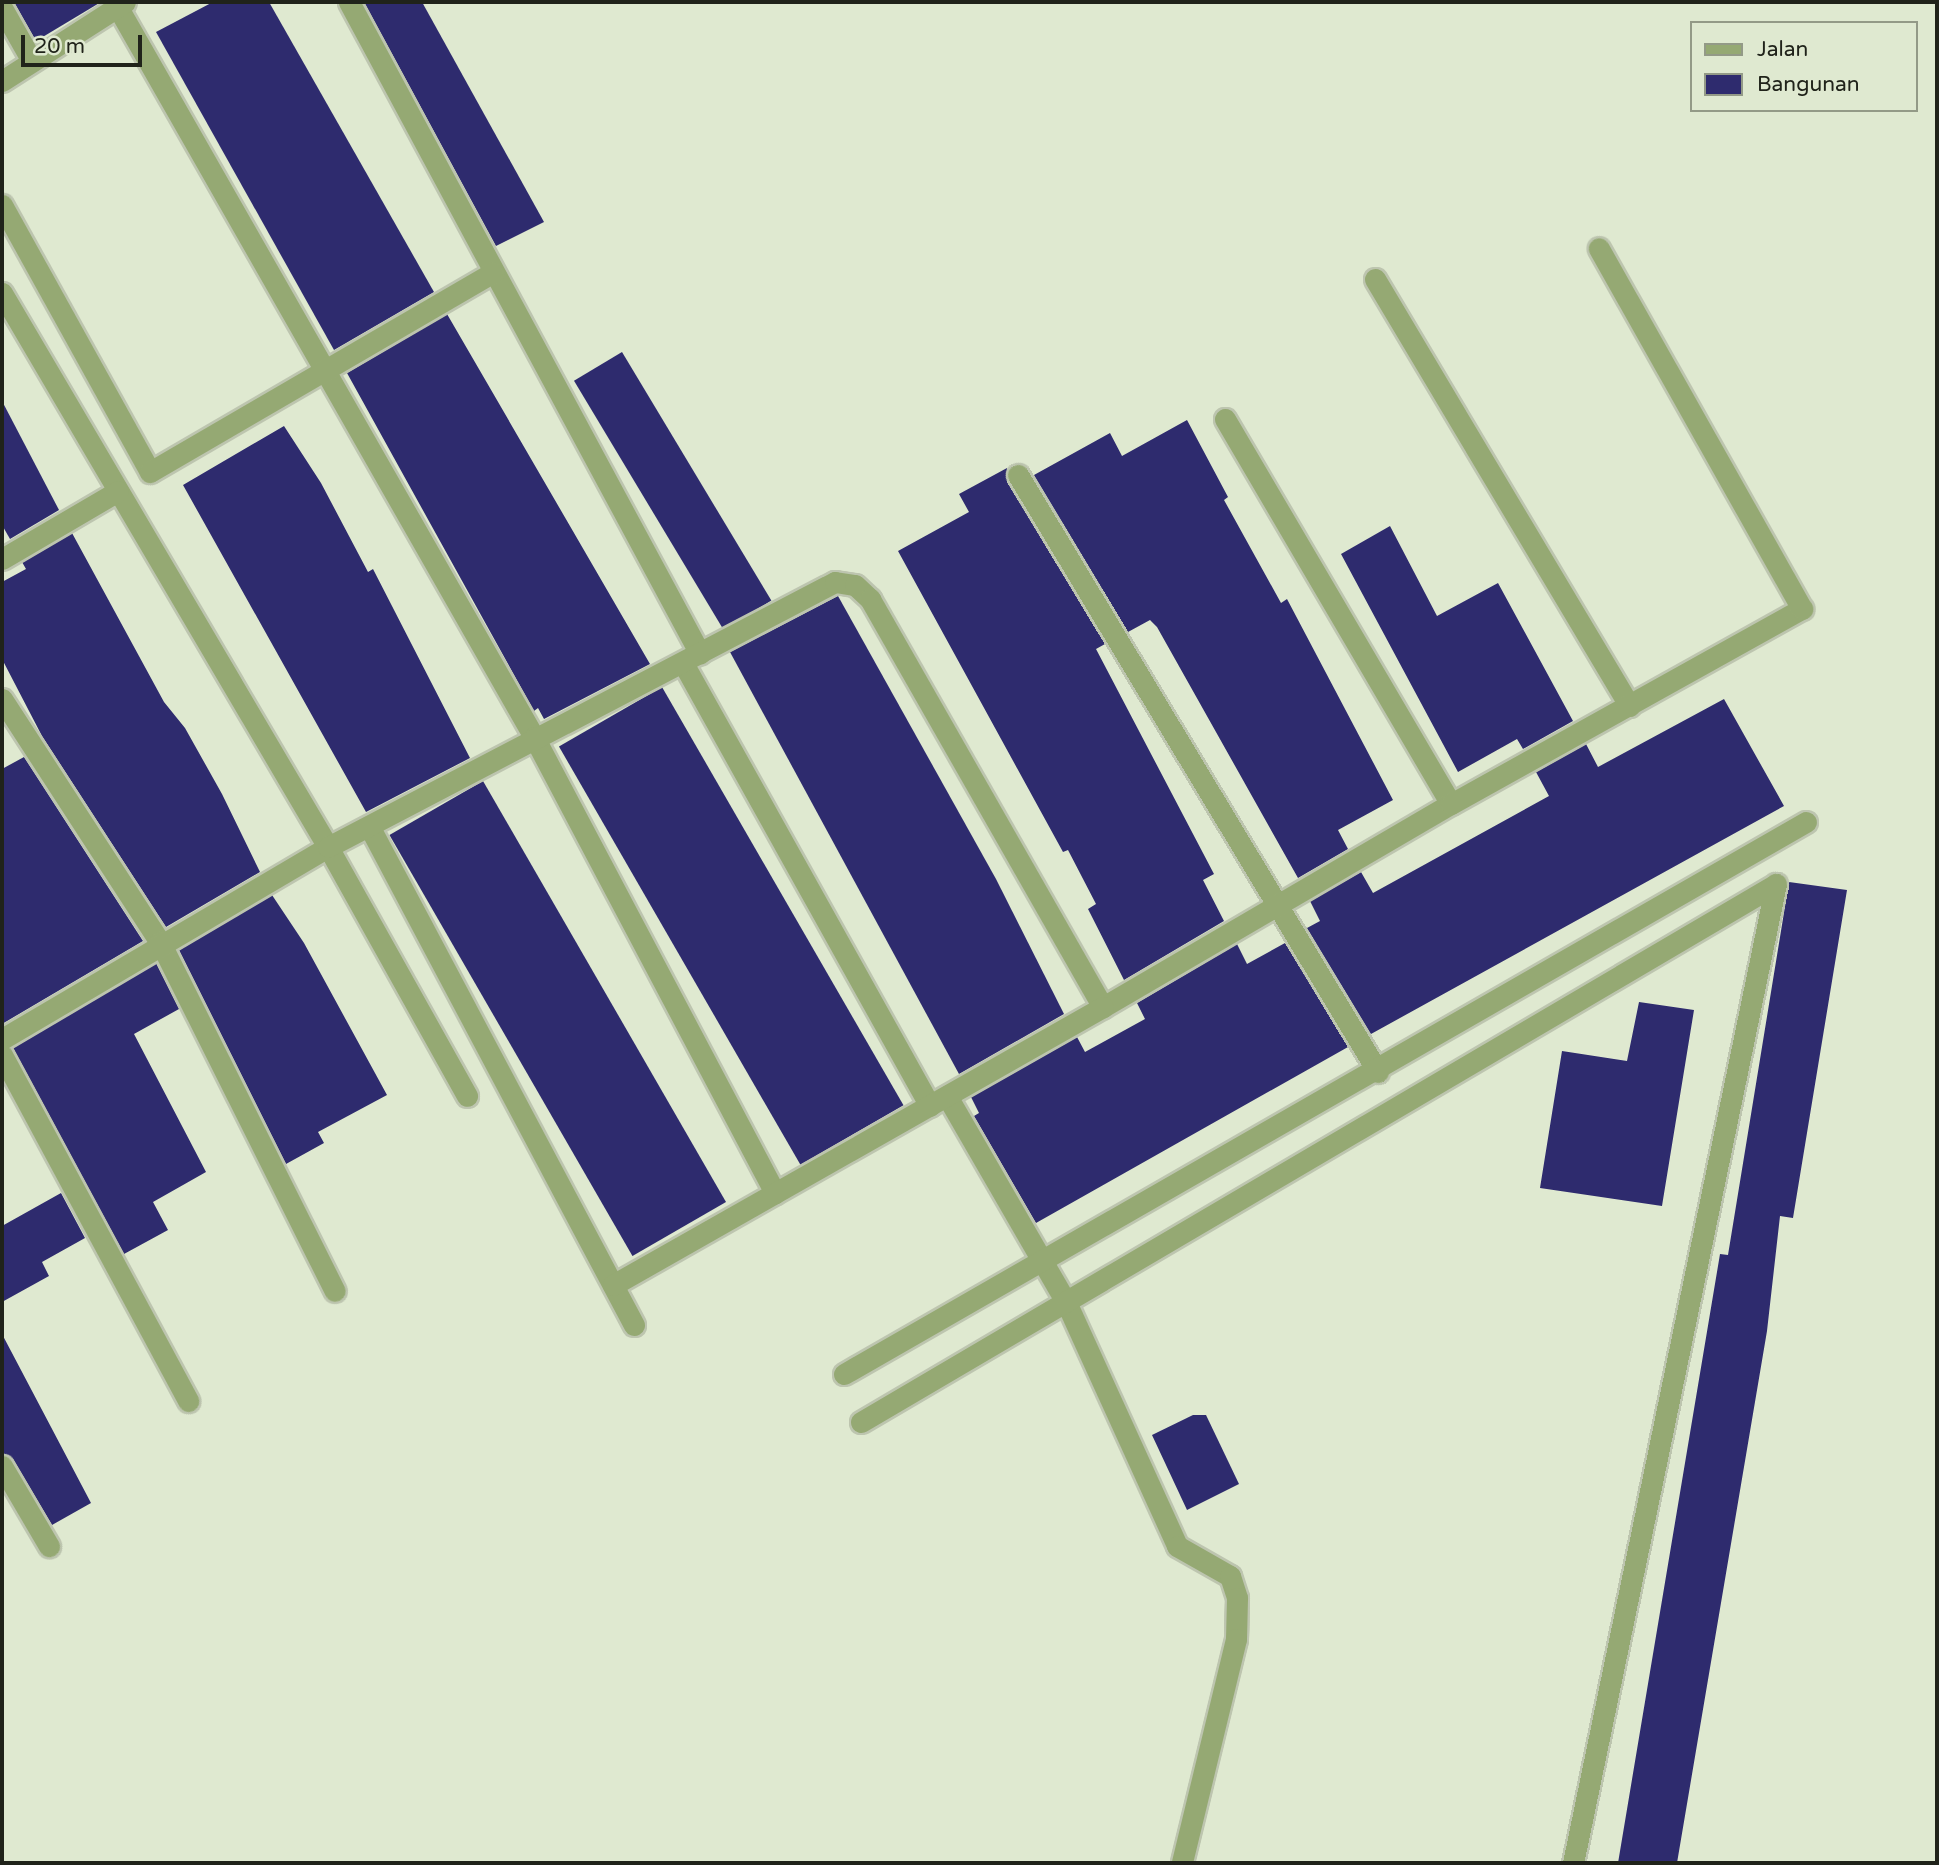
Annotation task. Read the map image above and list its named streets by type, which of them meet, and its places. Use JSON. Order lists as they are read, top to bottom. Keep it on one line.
{"legend":["Jalan","Bangunan"],"scale_bar":"20 m"}
